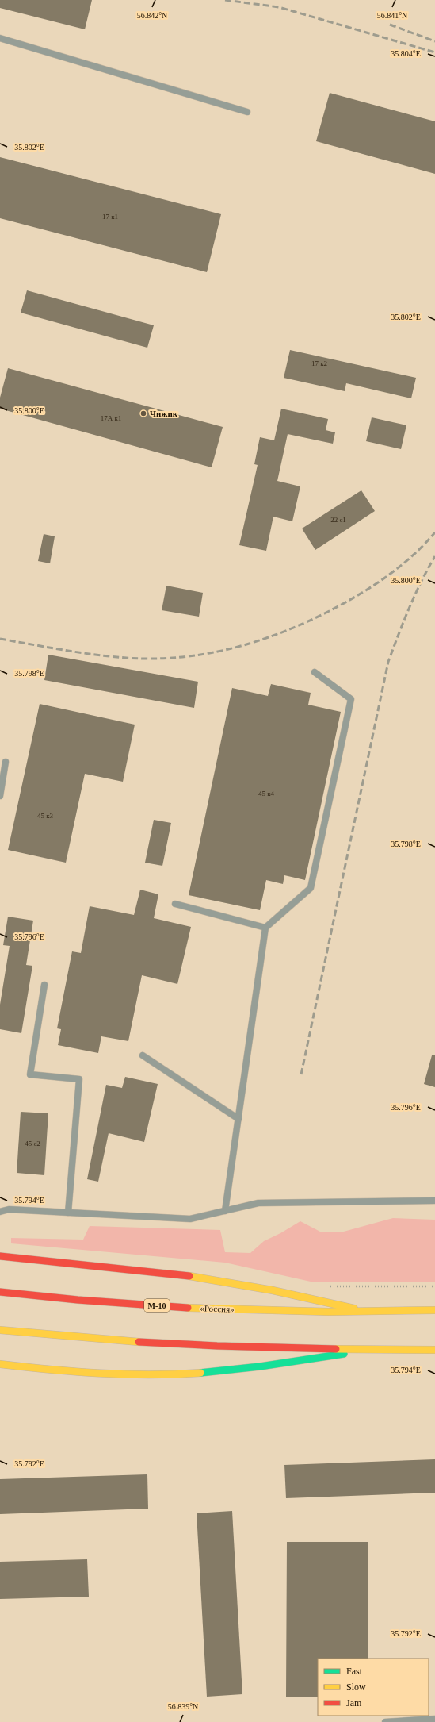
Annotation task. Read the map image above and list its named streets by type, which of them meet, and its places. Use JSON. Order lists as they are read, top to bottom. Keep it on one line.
{"streets":{"main road":["М-10","«Россия»"]},"places":["Чижик"],"house_numbers":["17 к1","17 к2","17А к1","22 с1","45 к4","45 к3","45 с2"],"legend":["Fast","Slow","Jam"],"coordinates":["56.841°N","56.842°N","35.804°E","35.802°E","35.800°E","35.798°E","35.796°E","35.794°E","35.792°E","56.839°N"]}
